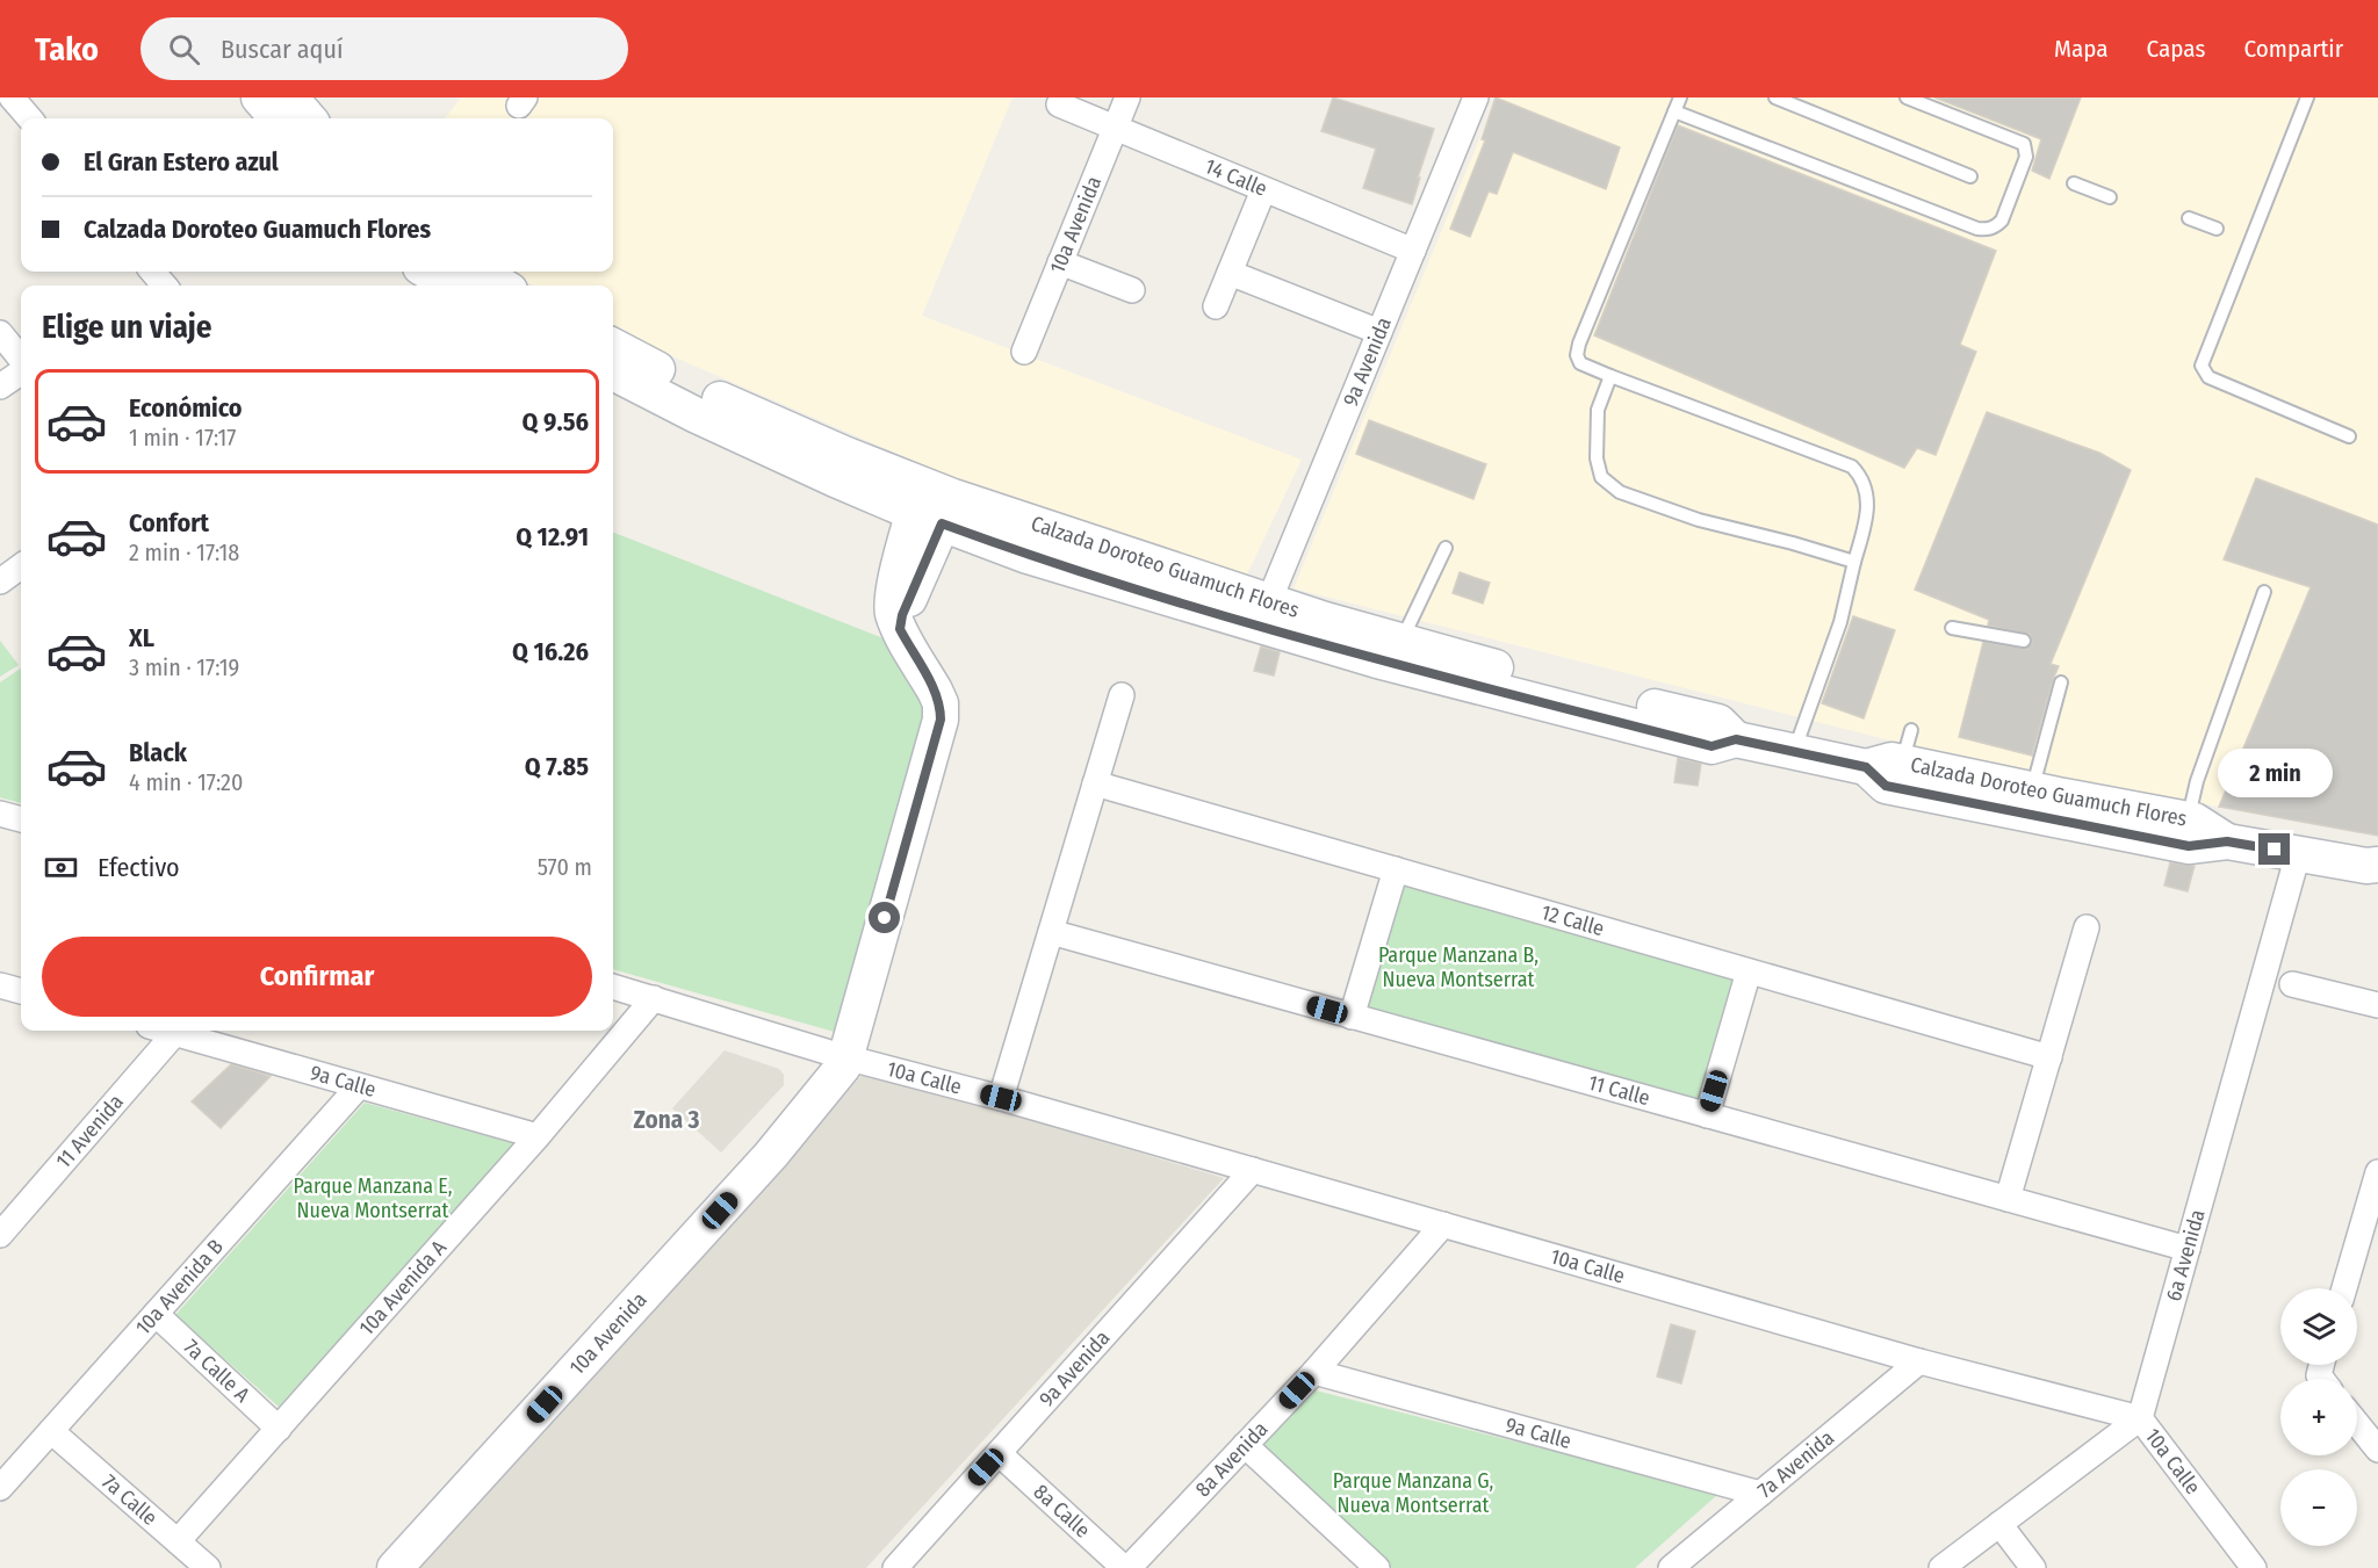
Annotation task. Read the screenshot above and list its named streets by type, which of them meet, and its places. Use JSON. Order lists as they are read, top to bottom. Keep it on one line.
{"streets":{"main road":["10a Avenida","Calzada Doroteo Guamuch Flores"],"street":["14 Calle","9a Avenida","12 Calle","10a Calle","9a Calle","11 Calle","11 Avenida","6a Avenida","10a Avenida B","10a Avenida A","7a Calle A","8a Avenida","7a Avenida","7a Calle","8a Calle"]},"crossings":[["14 Calle","10a Avenida"],["14 Calle","9a Avenida"],["10a Avenida","Calzada Doroteo Guamuch Flores"],["10a Avenida","10a Calle"],["9a Avenida","Calzada Doroteo Guamuch Flores"],["9a Avenida","10a Calle"],["9a Avenida","8a Calle"],["Calzada Doroteo Guamuch Flores","6a Avenida"],["10a Calle","6a Avenida"],["10a Calle","10a Avenida A"],["10a Calle","8a Avenida"],["10a Calle","7a Avenida"],["9a Calle","10a Avenida B"],["9a Calle","10a Avenida A"],["9a Calle","8a Avenida"],["9a Calle","7a Avenida"],["11 Calle","6a Avenida"],["10a Avenida B","7a Calle A"],["10a Avenida B","7a Calle"],["10a Avenida A","7a Calle A"],["10a Avenida A","7a Calle"],["8a Avenida","8a Calle"]],"districts":["Zona 3"],"parks":["Parque Manzana B, Nueva Montserrat","Parque Manzana E, Nueva Montserrat","Parque Manzana G, Nueva Montserrat"],"page":{"header":"Tako","search":"Buscar aquí","nav":["Mapa","Capas","Compartir"],"banner":["El Gran Estero azul","Calzada Doroteo Guamuch Flores"],"heading":"Elige un viaje","list":[{"name":"Económico","note":"1 min · 17:17","value":"Q 9.56"},{"name":"Confort","note":"2 min · 17:18","value":"Q 12.91"},{"name":"XL","note":"3 min · 17:19","value":"Q 16.26"},{"name":"Black","note":"4 min · 17:20","value":"Q 7.85"}],"bubble":"2 min","pay":["Efectivo","570 m"],"buttons":"Confirmar","map_buttons":["+","−"]}}
